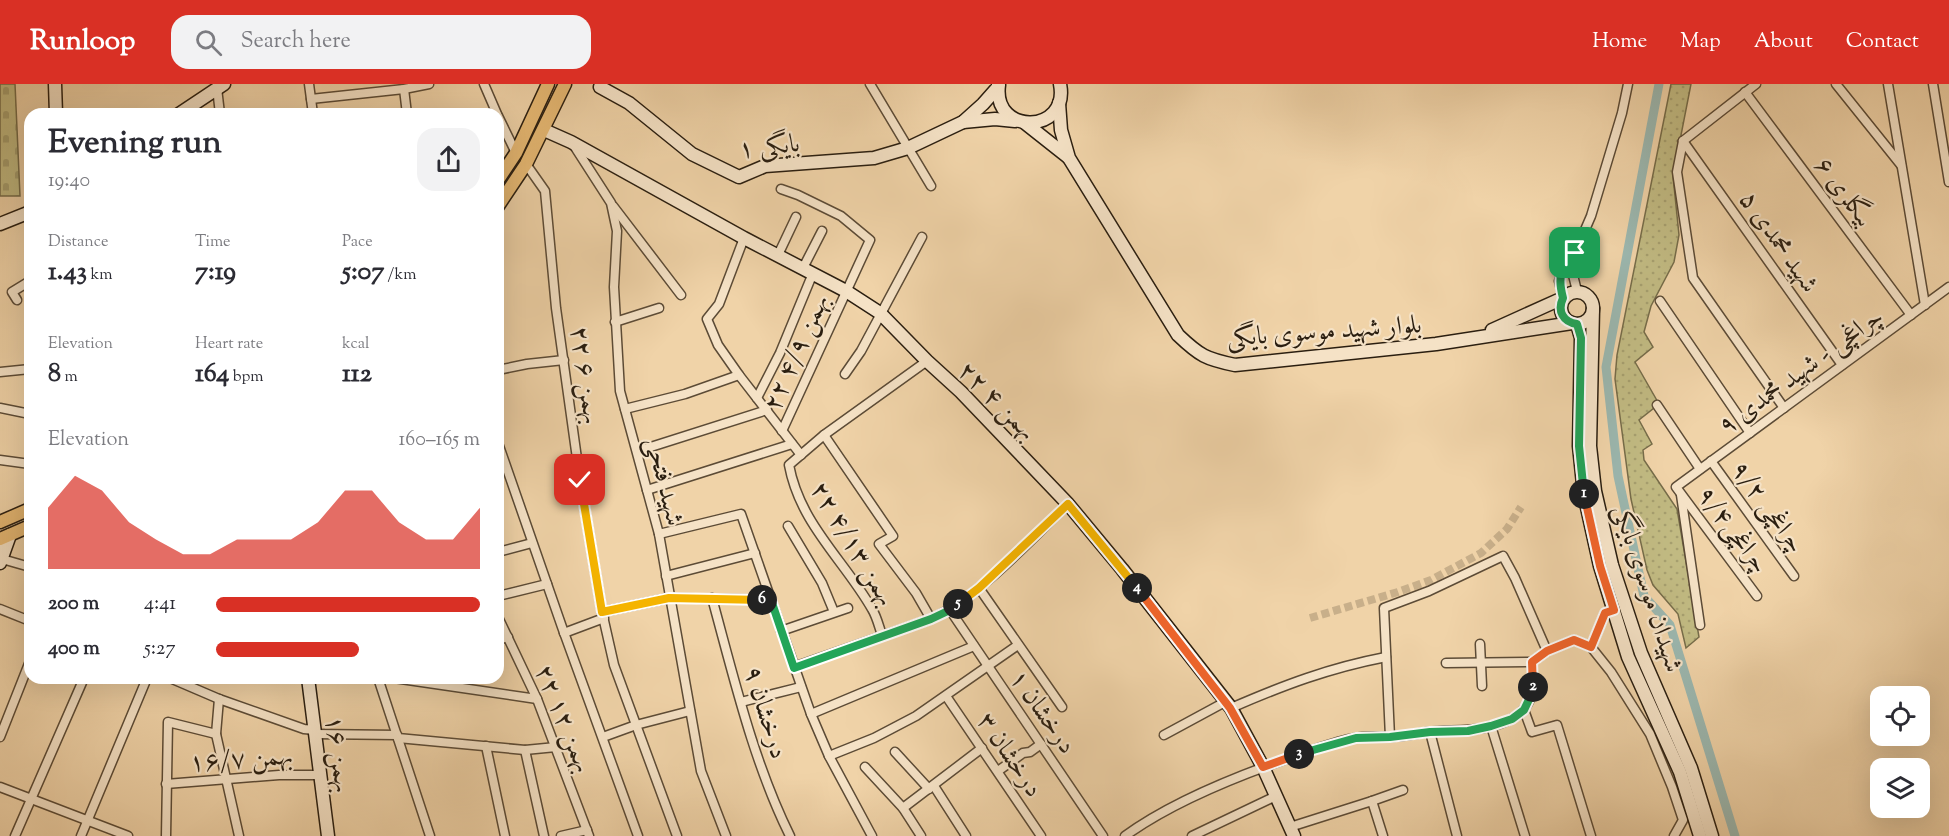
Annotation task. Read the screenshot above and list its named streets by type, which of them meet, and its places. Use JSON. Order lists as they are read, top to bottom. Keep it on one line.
{"streets":{"street":["بایگی ۱","بیگلری ۶","شهید محمدی ۵","بلوار شهید موسوی بایگی","۲۲ بهمن ۴/۹","۹ چراغچی - شهید محمدی","۲۲ بهمن ۶","۲۲ بهمن ۴","شهید فتحی","۹/۲ چراغچی","۹/۴چراغچی","۲۲ بهمن ۴/۱۳","شهیدان موسوی بایگی","درخشان ۱","درخشان ۹","۲۲ بهمن ۱۲","بهمن ۱۶","درخشان ۳","بهمن ۱۶/۷"]},"crossings":[["بیگلری ۶","۹ چراغچی - شهید محمدی"],["شهید محمدی ۵","۹ چراغچی - شهید محمدی"],["بلوار شهید موسوی بایگی","شهیدان موسوی بایگی"],["۲۲ بهمن ۴/۹","۲۲ بهمن ۴"],["۹ چراغچی - شهید محمدی","۹/۲ چراغچی"],["۹ چراغچی - شهید محمدی","۹/۴چراغچی"],["۲۲ بهمن ۴","شهید فتحی"],["۲۲ بهمن ۴","۲۲ بهمن ۴/۱۳"],["بهمن ۱۶","بهمن ۱۶/۷"]],"page":{"header":"Runloop","search":"Search here","nav":["Home","Map","About","Contact"],"heading":["Evening run","19:40"],"stats":[["Distance","1.43 km"],["Time","7:19"],["Pace","5:07 /km"],["Elevation","8 m"],["Heart rate","164 bpm"],["kcal","112"]],"chart":["Elevation","160–165 m"],"pins":["1","4","6","5","2","3"],"list":[{"name":"200 m","note":"4:41"},{"name":"400 m","note":"5:27"}]}}
